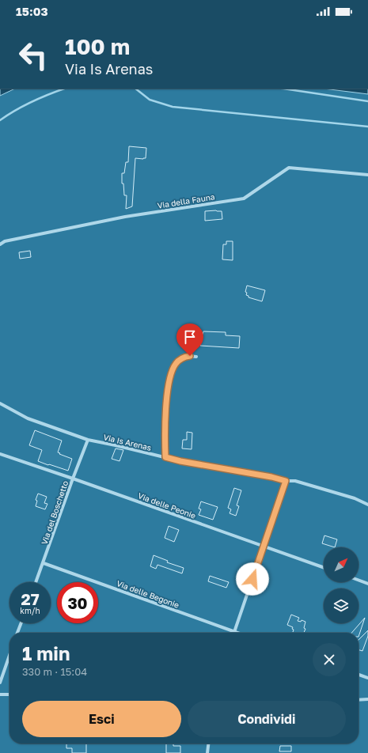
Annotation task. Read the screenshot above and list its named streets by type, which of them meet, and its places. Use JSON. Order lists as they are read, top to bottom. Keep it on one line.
{"streets":{"street":["Via della Fauna","Via Is Arenas","Via delle Peonie","Via del Boschetto","Via delle Begonie"]},"crossings":[["Via Is Arenas","Via del Boschetto"],["Via delle Peonie","Via del Boschetto"],["Via del Boschetto","Via delle Begonie"]],"north":"top right","page":{"status":"15:03","turn":["100 m","Via Is Arenas"],"speed":"27 km/h","limit":"30","heading":["1 min","330 m · 15:04"],"buttons":["Esci","Condividi"]}}
